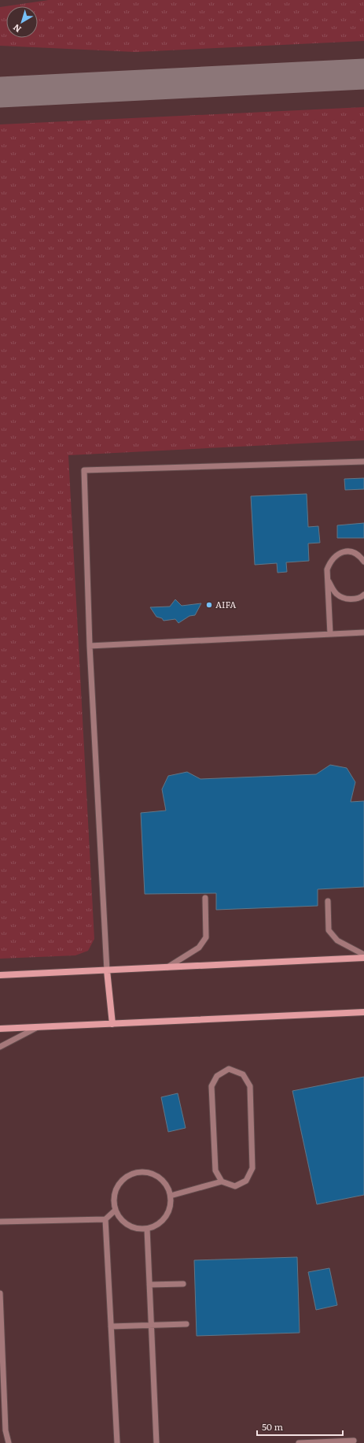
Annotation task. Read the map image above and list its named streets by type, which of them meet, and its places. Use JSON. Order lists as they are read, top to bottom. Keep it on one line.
{"places":["AIFA"],"scale_bar":"50 m","north":"bottom left"}
